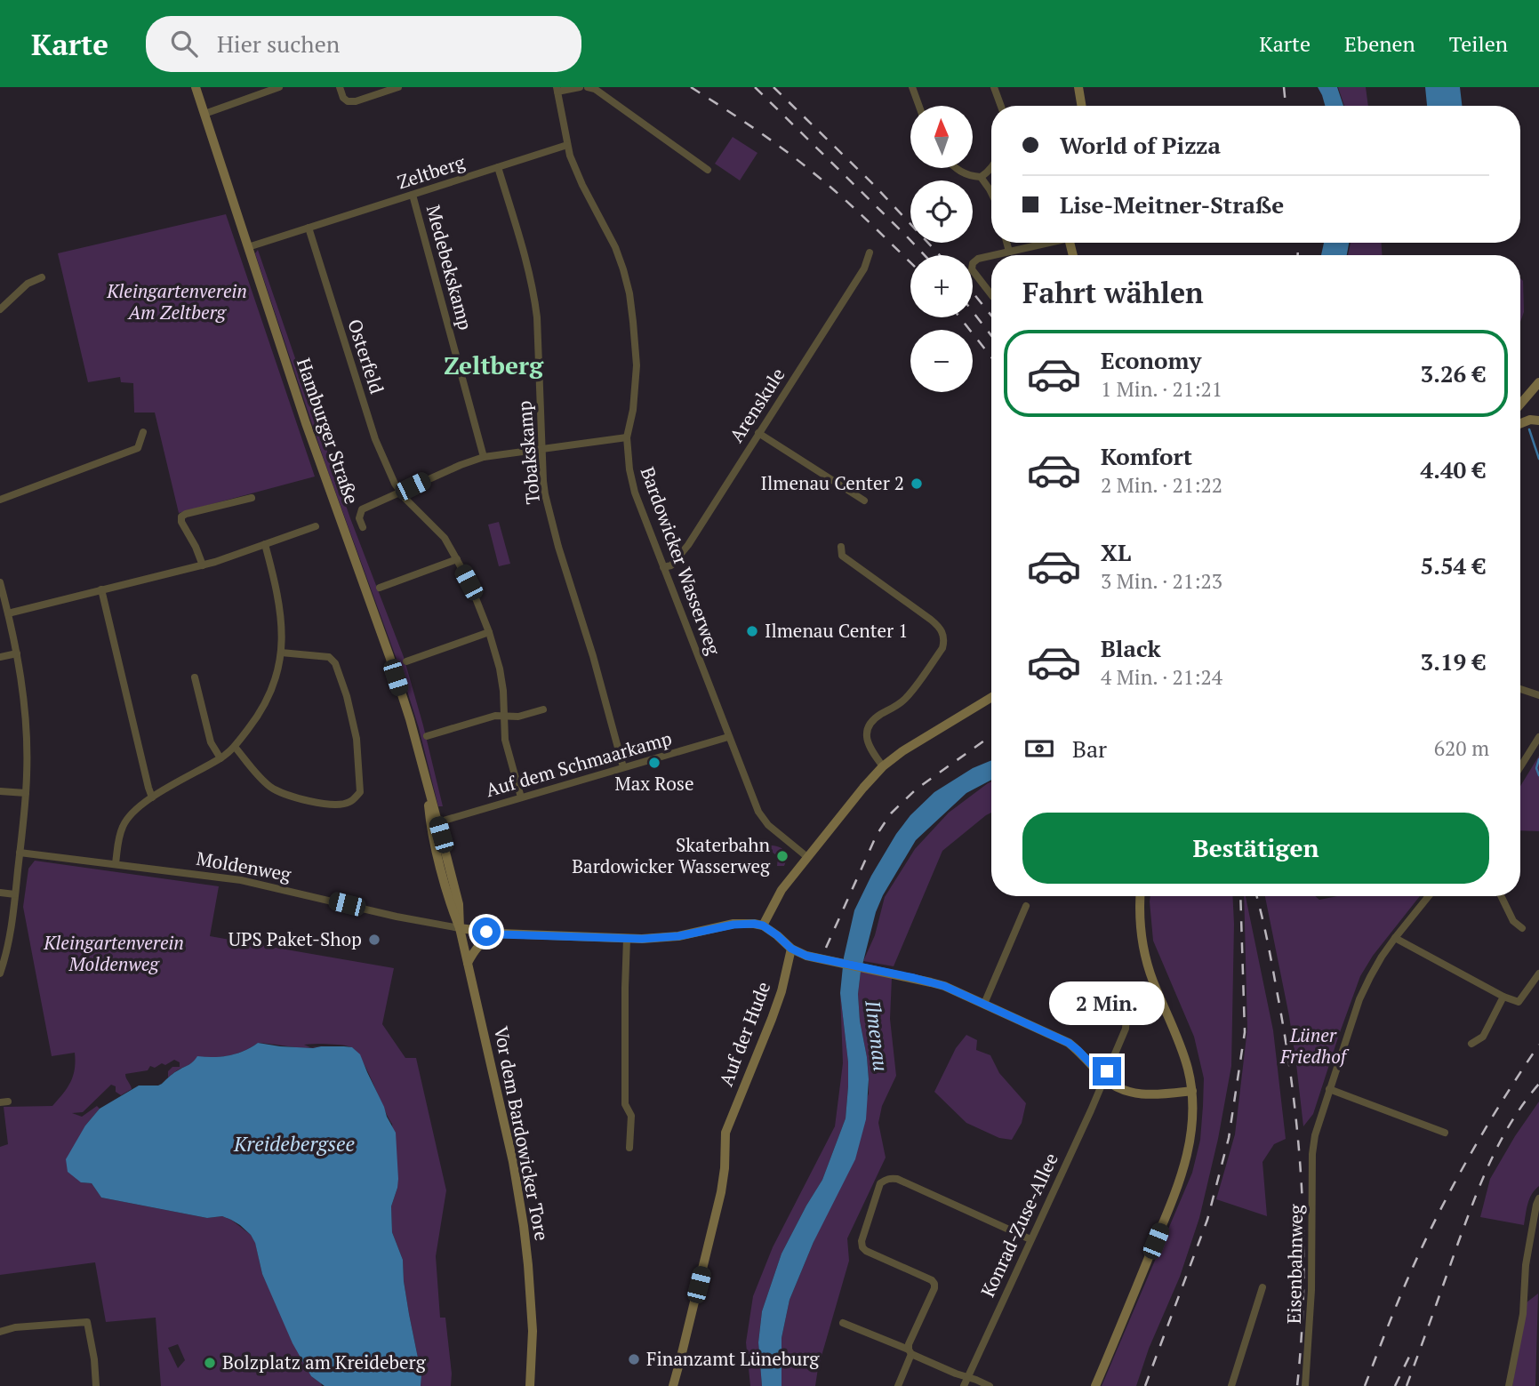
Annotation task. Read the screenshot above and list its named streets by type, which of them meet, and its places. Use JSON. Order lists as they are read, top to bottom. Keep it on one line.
{"streets":{"main road":["Hamburger Straße","Auf der Hude","Vor dem Bardowicker Tore"],"street":["Zeltberg","Medebekskamp","Osterfeld","Arenskule","Tobakskamp","Bardowicker Wasserweg","Auf dem Schmaarkamp","Moldenweg","Konrad-Zuse-Allee","Eisenbahnweg"]},"crossings":[["Zeltberg","Medebekskamp"],["Zeltberg","Osterfeld"],["Zeltberg","Hamburger Straße"],["Zeltberg","Tobakskamp"],["Zeltberg","Bardowicker Wasserweg"],["Osterfeld","Auf dem Schmaarkamp"],["Arenskule","Bardowicker Wasserweg"],["Hamburger Straße","Vor dem Bardowicker Tore"],["Tobakskamp","Auf dem Schmaarkamp"],["Bardowicker Wasserweg","Auf dem Schmaarkamp"],["Auf dem Schmaarkamp","Vor dem Bardowicker Tore"],["Moldenweg","Vor dem Bardowicker Tore"]],"districts":["Zeltberg"],"water":["Ilmenau","Kreidebergsee"],"parks":["Kleingartenverein Am Zeltberg","Kleingartenverein Moldenweg","Lüner Friedhof"],"places":["Ilmenau Center 2","Ilmenau Center 1","Max Rose","Skaterbahn Bardowicker Wasserweg","UPS Paket-Shop","Finanzamt Lüneburg","Bolzplatz am Kreideberg"],"north":"top","page":{"header":"Karte","search":"Hier suchen","nav":["Karte","Ebenen","Teilen"],"map_buttons":["+","−"],"banner":["World of Pizza","Lise-Meitner-Straße"],"heading":"Fahrt wählen","list":[{"name":"Economy","note":"1 Min. · 21:21","value":"3.26 €"},{"name":"Komfort","note":"2 Min. · 21:22","value":"4.40 €"},{"name":"XL","note":"3 Min. · 21:23","value":"5.54 €"},{"name":"Black","note":"4 Min. · 21:24","value":"3.19 €"}],"pay":["Bar","620 m"],"buttons":"Bestätigen","bubble":"2 Min."}}
